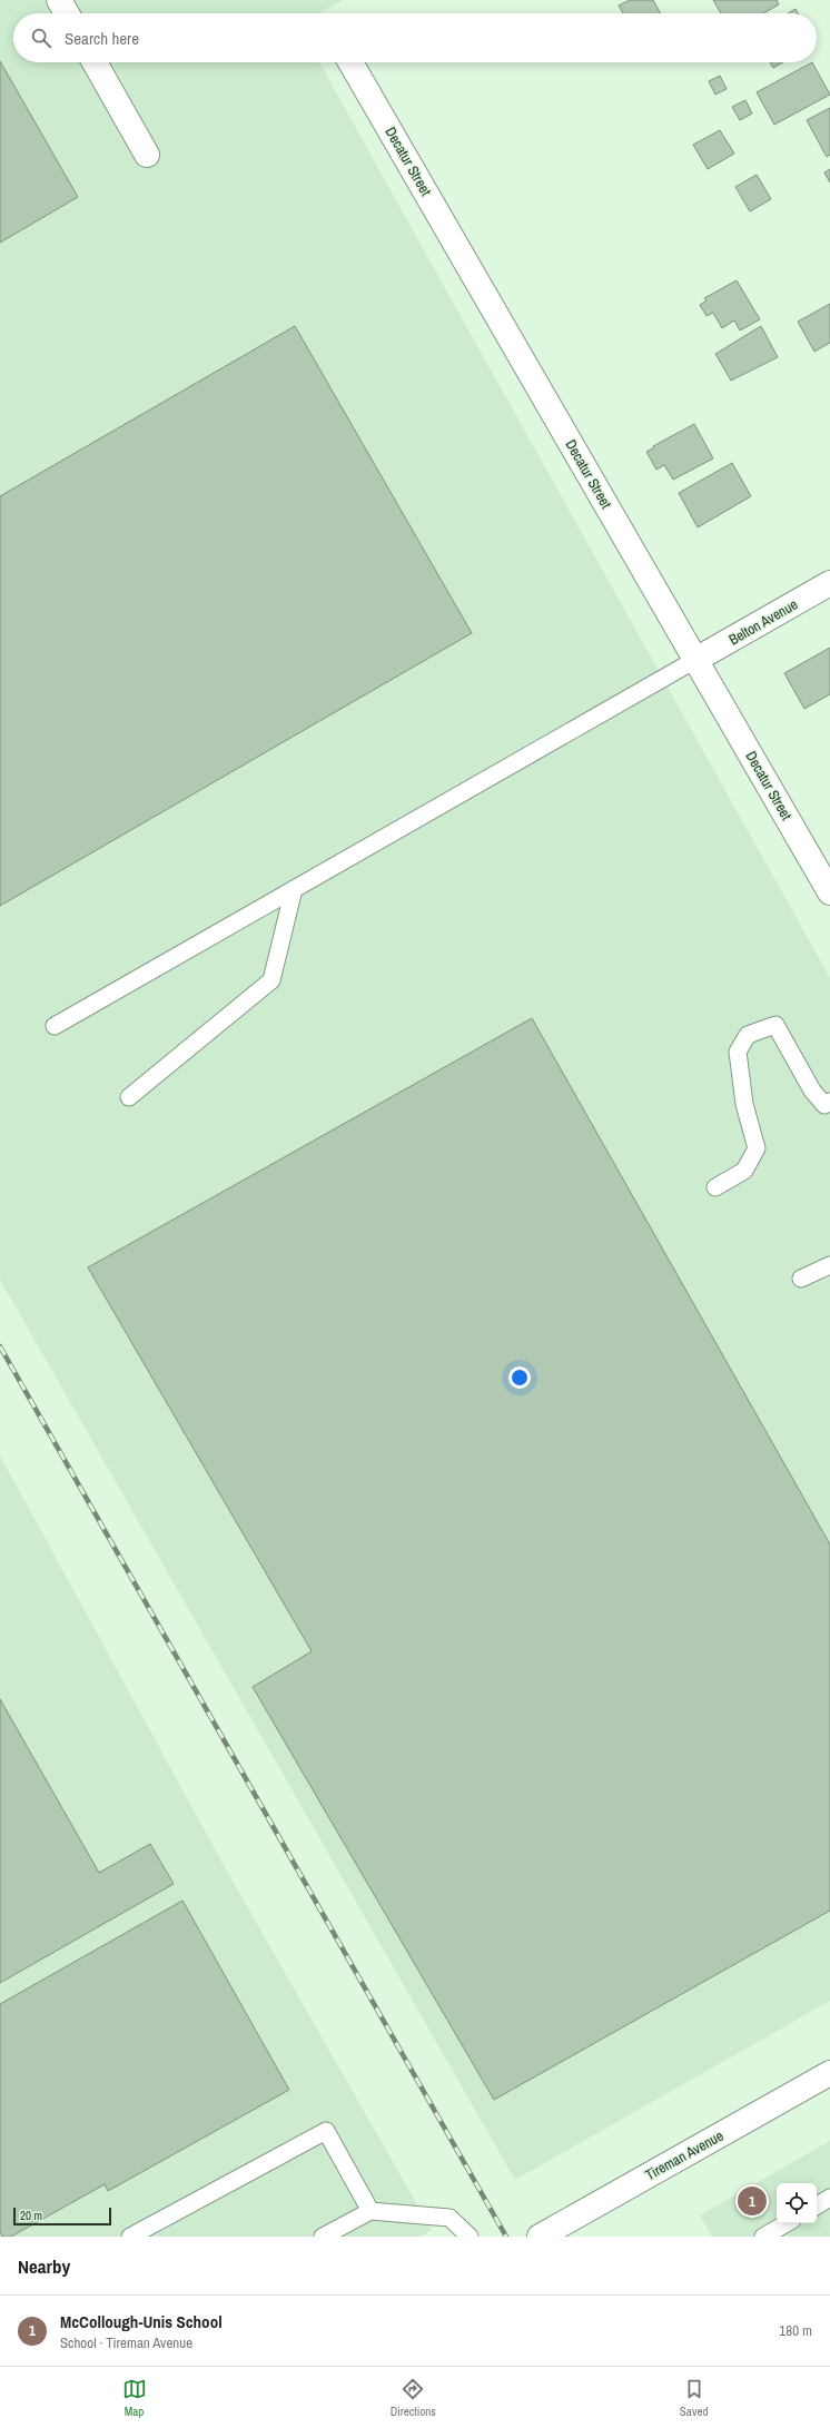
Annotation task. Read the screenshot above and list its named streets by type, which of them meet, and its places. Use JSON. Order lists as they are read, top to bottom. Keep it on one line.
{"streets":{"street":["Decatur Street","Belton Avenue","Tireman Avenue"]},"crossings":[["Decatur Street","Belton Avenue"]],"scale_bar":"20 m","page":{"search":"Search here","pins":"1","scale":"20 m","heading":"Nearby","list":[{"mark":"1","name":"McCollough-Unis School","note":"School · Tireman Avenue","value":"180 m"}],"nav":["Map","Directions","Saved"]}}
